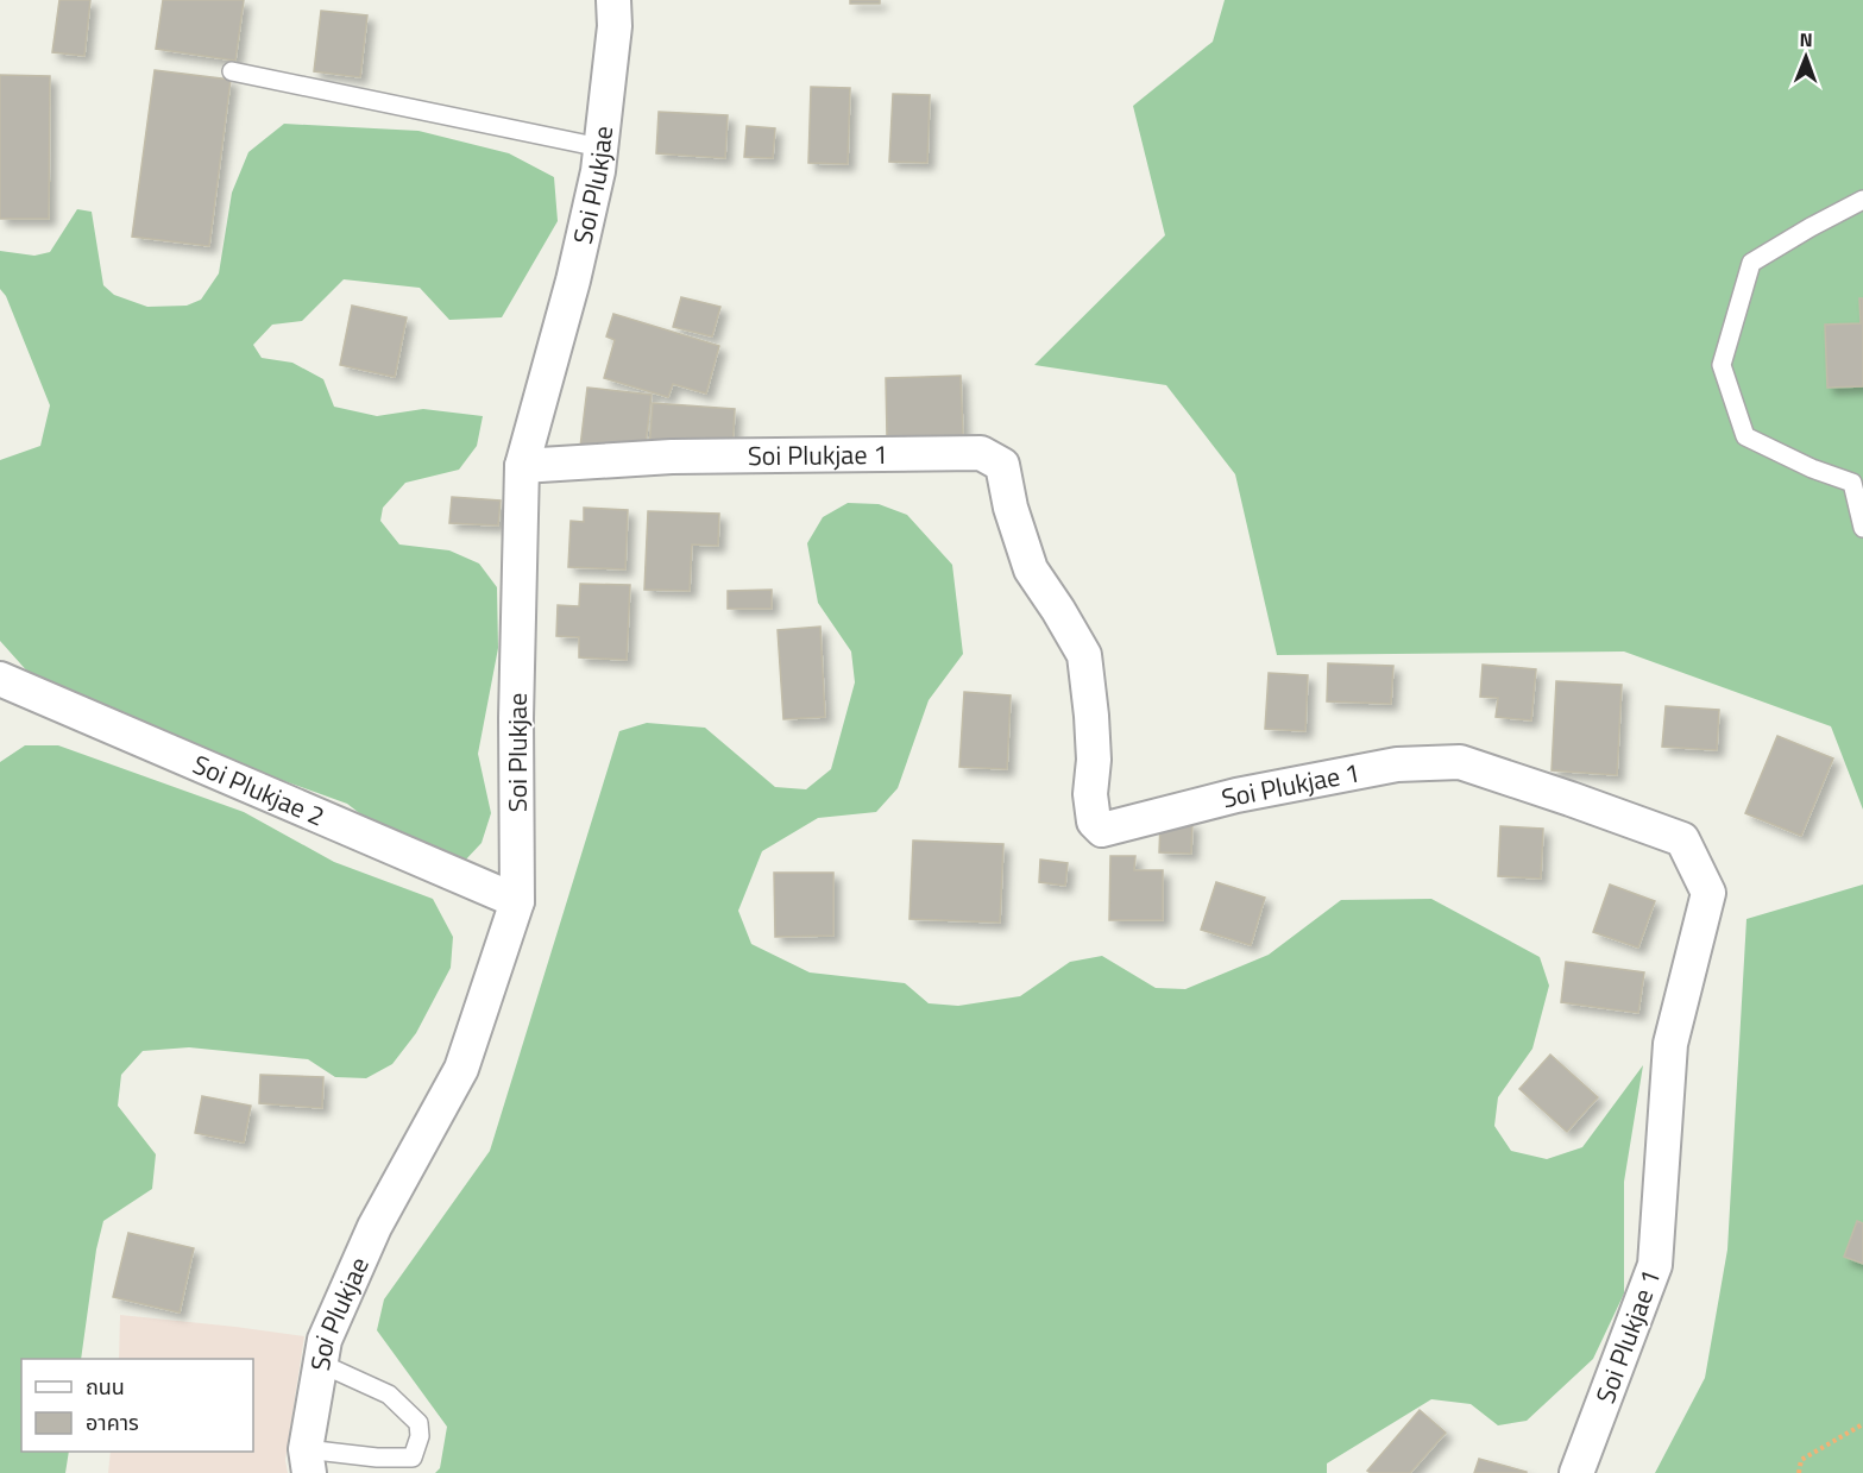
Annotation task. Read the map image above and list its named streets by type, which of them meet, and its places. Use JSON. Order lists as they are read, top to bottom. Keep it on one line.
{"streets":{"street":["Soi Plukjae","Soi Plukjae 1","Soi Plukjae 2"]},"crossings":[["Soi Plukjae","Soi Plukjae 1"],["Soi Plukjae","Soi Plukjae 2"]],"legend":["ถนน","อาคาร"],"north":"top"}
